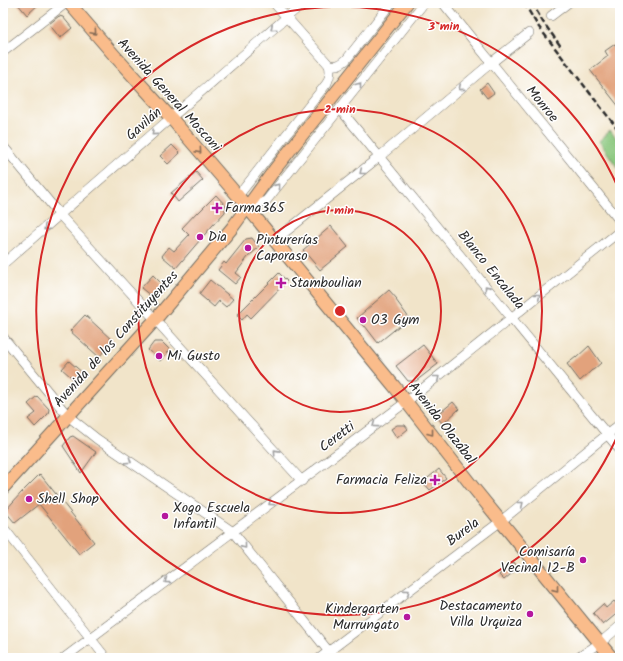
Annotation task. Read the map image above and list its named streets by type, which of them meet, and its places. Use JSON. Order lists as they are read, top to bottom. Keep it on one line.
{"streets":{"main road":["Avenida General Mosconi","Avenida de los Constituyentes","Avenida Olazábal"],"street":["Monroe","Gavilán","Blanco Encalada","Ceretti","Burela"]},"crossings":[["Avenida General Mosconi","Gavilán"],["Avenida General Mosconi","Avenida de los Constituyentes"],["Avenida General Mosconi","Avenida Olazábal"],["Blanco Encalada","Ceretti"],["Blanco Encalada","Burela"],["Avenida de los Constituyentes","Avenida Olazábal"],["Avenida Olazábal","Ceretti"],["Avenida Olazábal","Burela"]],"one_way":["Avenida General Mosconi","Gavilán","Blanco Encalada","Avenida Olazábal","Burela"],"places":{"health":["Farma365","Stamboulian","Farmacia Feliza"],"other":["Dia","Pinturerías Caporaso","O3 Gym","Mi Gusto","Shell Shop","Xogo Escuela Infantil","Comisaría Vecinal 12-B","Destacamento Villa Urquiza","Kindergarten Murrungato"]},"rings":["3 min","2 min","1 min"]}
